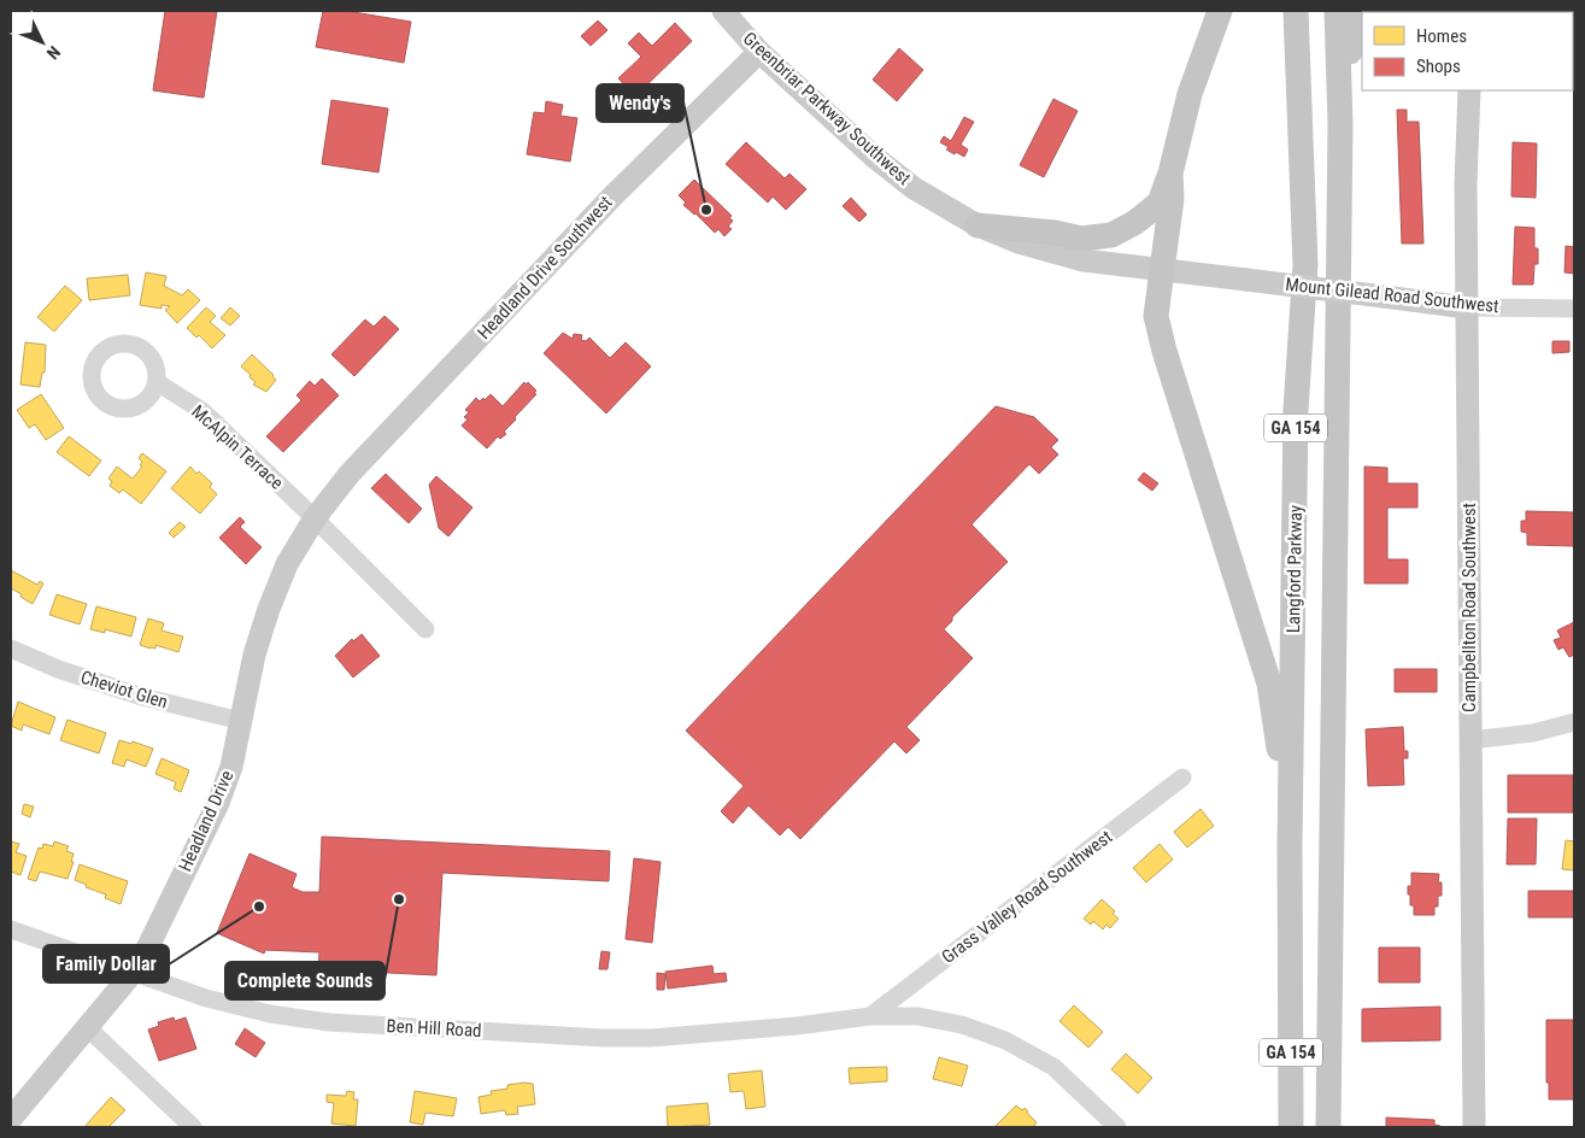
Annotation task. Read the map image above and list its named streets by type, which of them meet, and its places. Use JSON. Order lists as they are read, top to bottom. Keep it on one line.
{"streets":{"highway":["GA 154","Langford Parkway"],"main road":["Greenbriar Parkway Southwest","Headland Drive Southwest","Mount Gilead Road Southwest","Campbellton Road Southwest","Headland Drive"],"street":["McAlpin Terrace","Cheviot Glen","Grass Valley Road Southwest","Ben Hill Road"]},"crossings":[["Greenbriar Parkway Southwest","Headland Drive Southwest"],["Greenbriar Parkway Southwest","Mount Gilead Road Southwest"],["Headland Drive Southwest","Headland Drive"],["Mount Gilead Road Southwest","Campbellton Road Southwest"],["McAlpin Terrace","Headland Drive"],["Cheviot Glen","Headland Drive"],["Headland Drive","Ben Hill Road"],["Grass Valley Road Southwest","Ben Hill Road"]],"places":["Wendy's","Complete Sounds","Family Dollar"],"legend":["Homes","Shops"],"north":"bottom right"}
